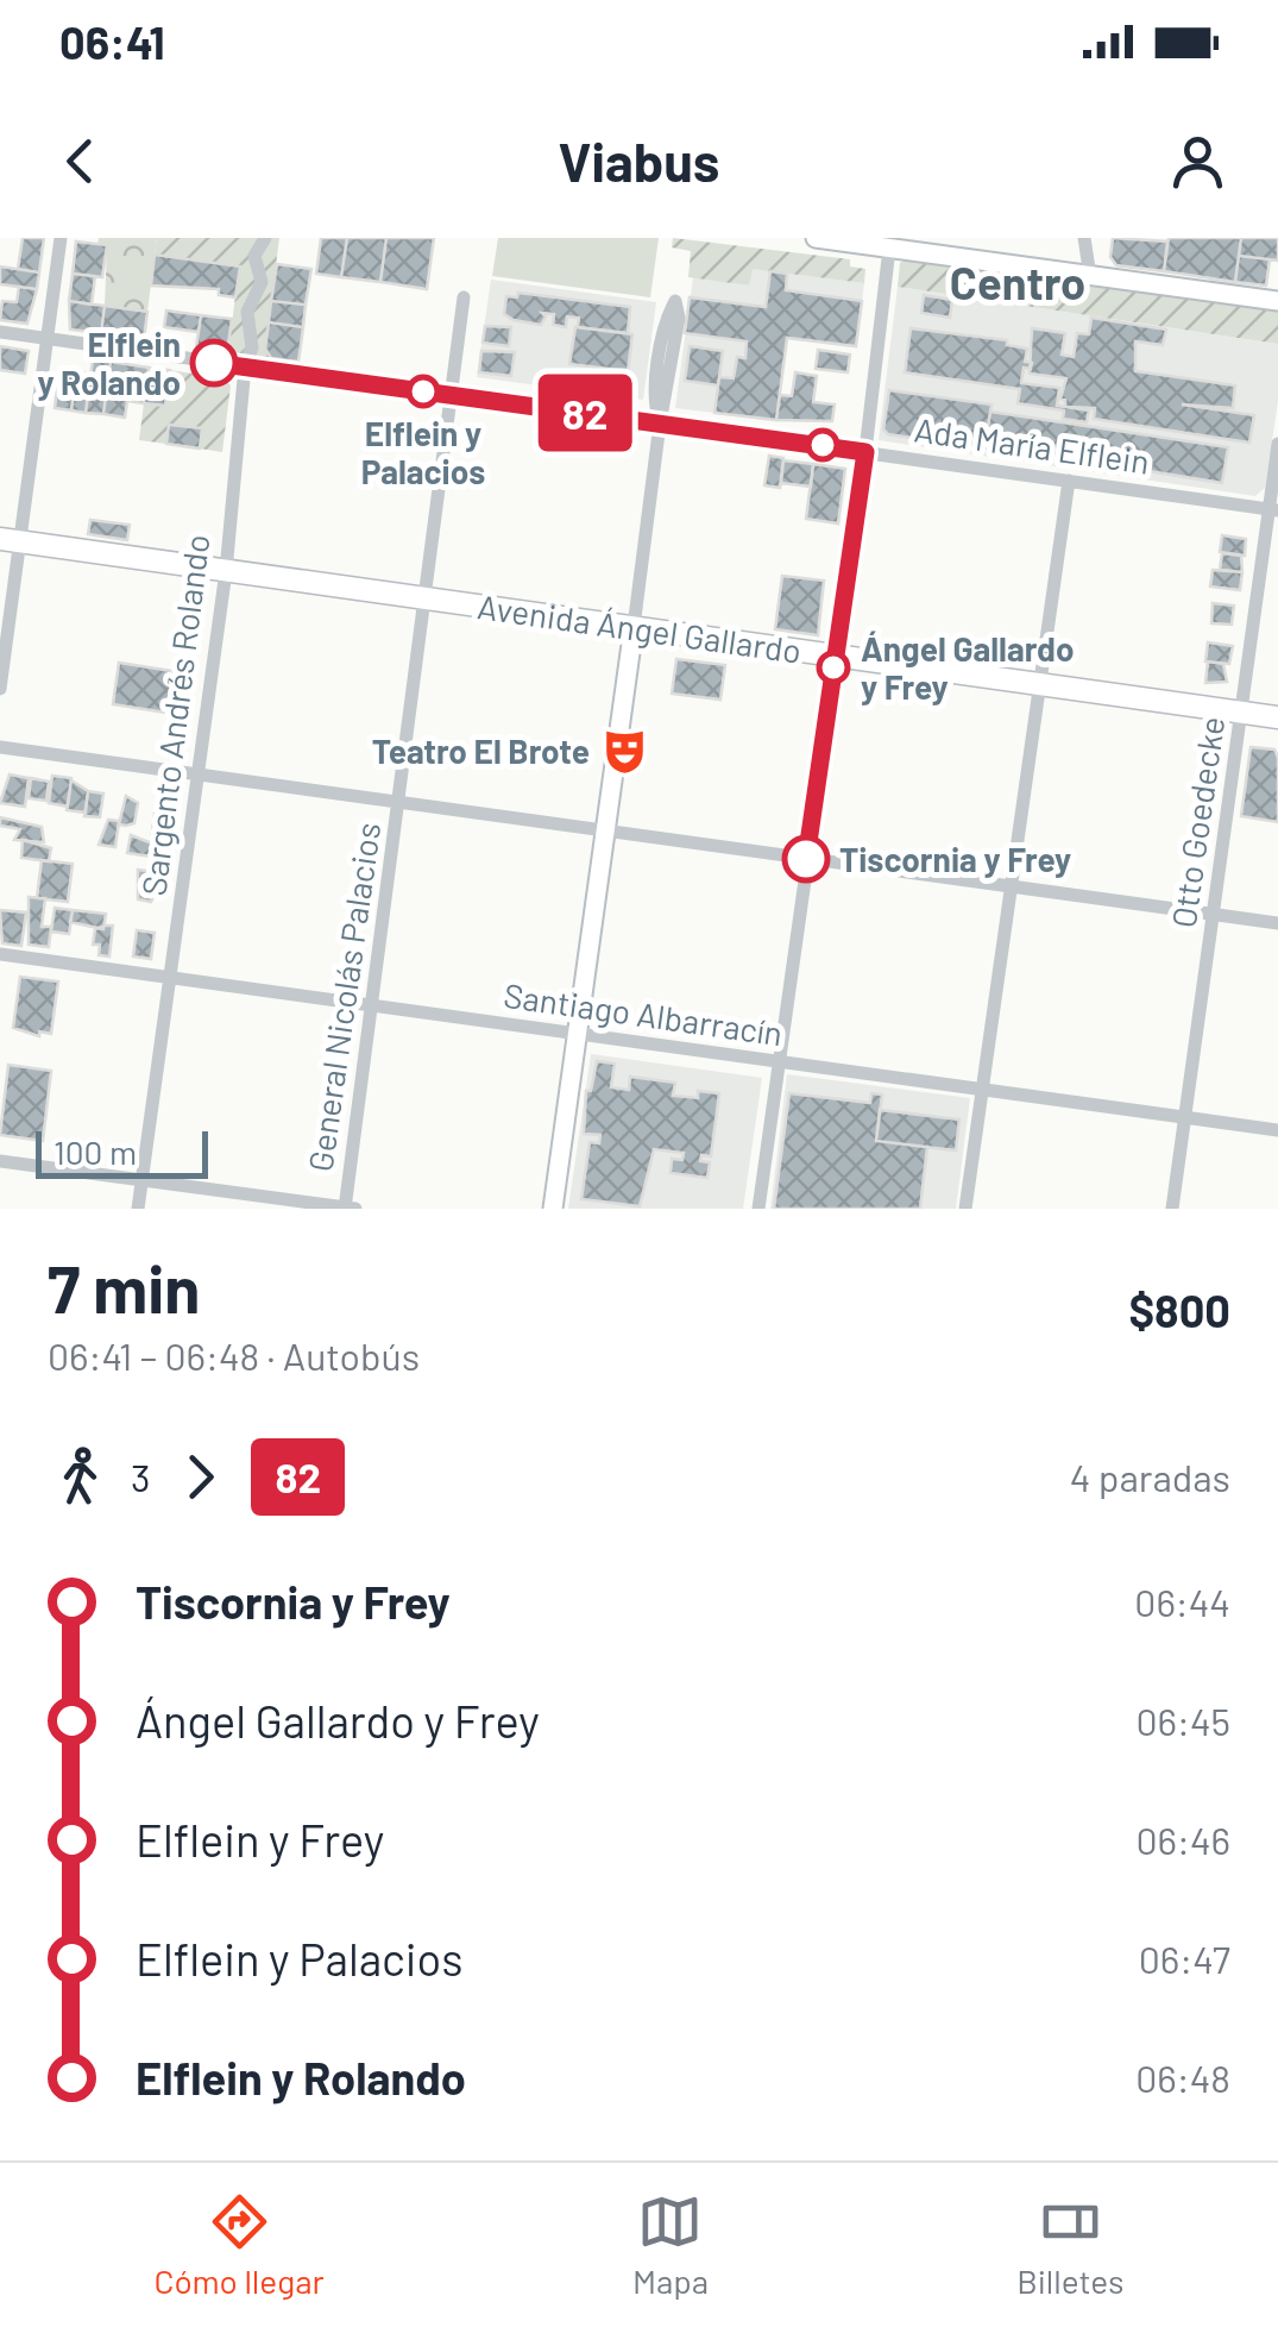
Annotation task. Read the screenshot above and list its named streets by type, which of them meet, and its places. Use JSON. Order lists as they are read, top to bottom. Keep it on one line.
{"streets":{"main road":["Avenida Ángel Gallardo"],"street":["Ada María Elflein","Sargento Andrés Rolando","Otto Goedecke","General Nicolás Palacios","Santiago Albarracín"]},"crossings":[["Ada María Elflein","Sargento Andrés Rolando"],["Ada María Elflein","Otto Goedecke"],["Ada María Elflein","General Nicolás Palacios"],["Avenida Ángel Gallardo","Sargento Andrés Rolando"],["Avenida Ángel Gallardo","Otto Goedecke"],["Avenida Ángel Gallardo","General Nicolás Palacios"],["Sargento Andrés Rolando","Santiago Albarracín"],["Otto Goedecke","Santiago Albarracín"],["General Nicolás Palacios","Santiago Albarracín"]],"districts":["Centro"],"places":{"other":["Elflein y Rolando","Elflein y Palacios","Ángel Gallardo y Frey","Tiscornia y Frey"],"theatre":["Teatro El Brote"]},"lines":["bus line 82"],"scale_bar":"100 m","page":{"status":"06:41","header":"Viabus","on_map":"82","scale":"100 m","heading":["7 min","06:41 – 06:48 · Autobús","$800"],"legs":["3","82","4 paradas"],"list":[{"name":"Tiscornia y Frey","value":"06:44"},{"name":"Ángel Gallardo y Frey","value":"06:45"},{"name":"Elflein y Frey","value":"06:46"},{"name":"Elflein y Palacios","value":"06:47"},{"name":"Elflein y Rolando","value":"06:48"}],"tabs":["Cómo llegar","Mapa","Billetes"]}}
